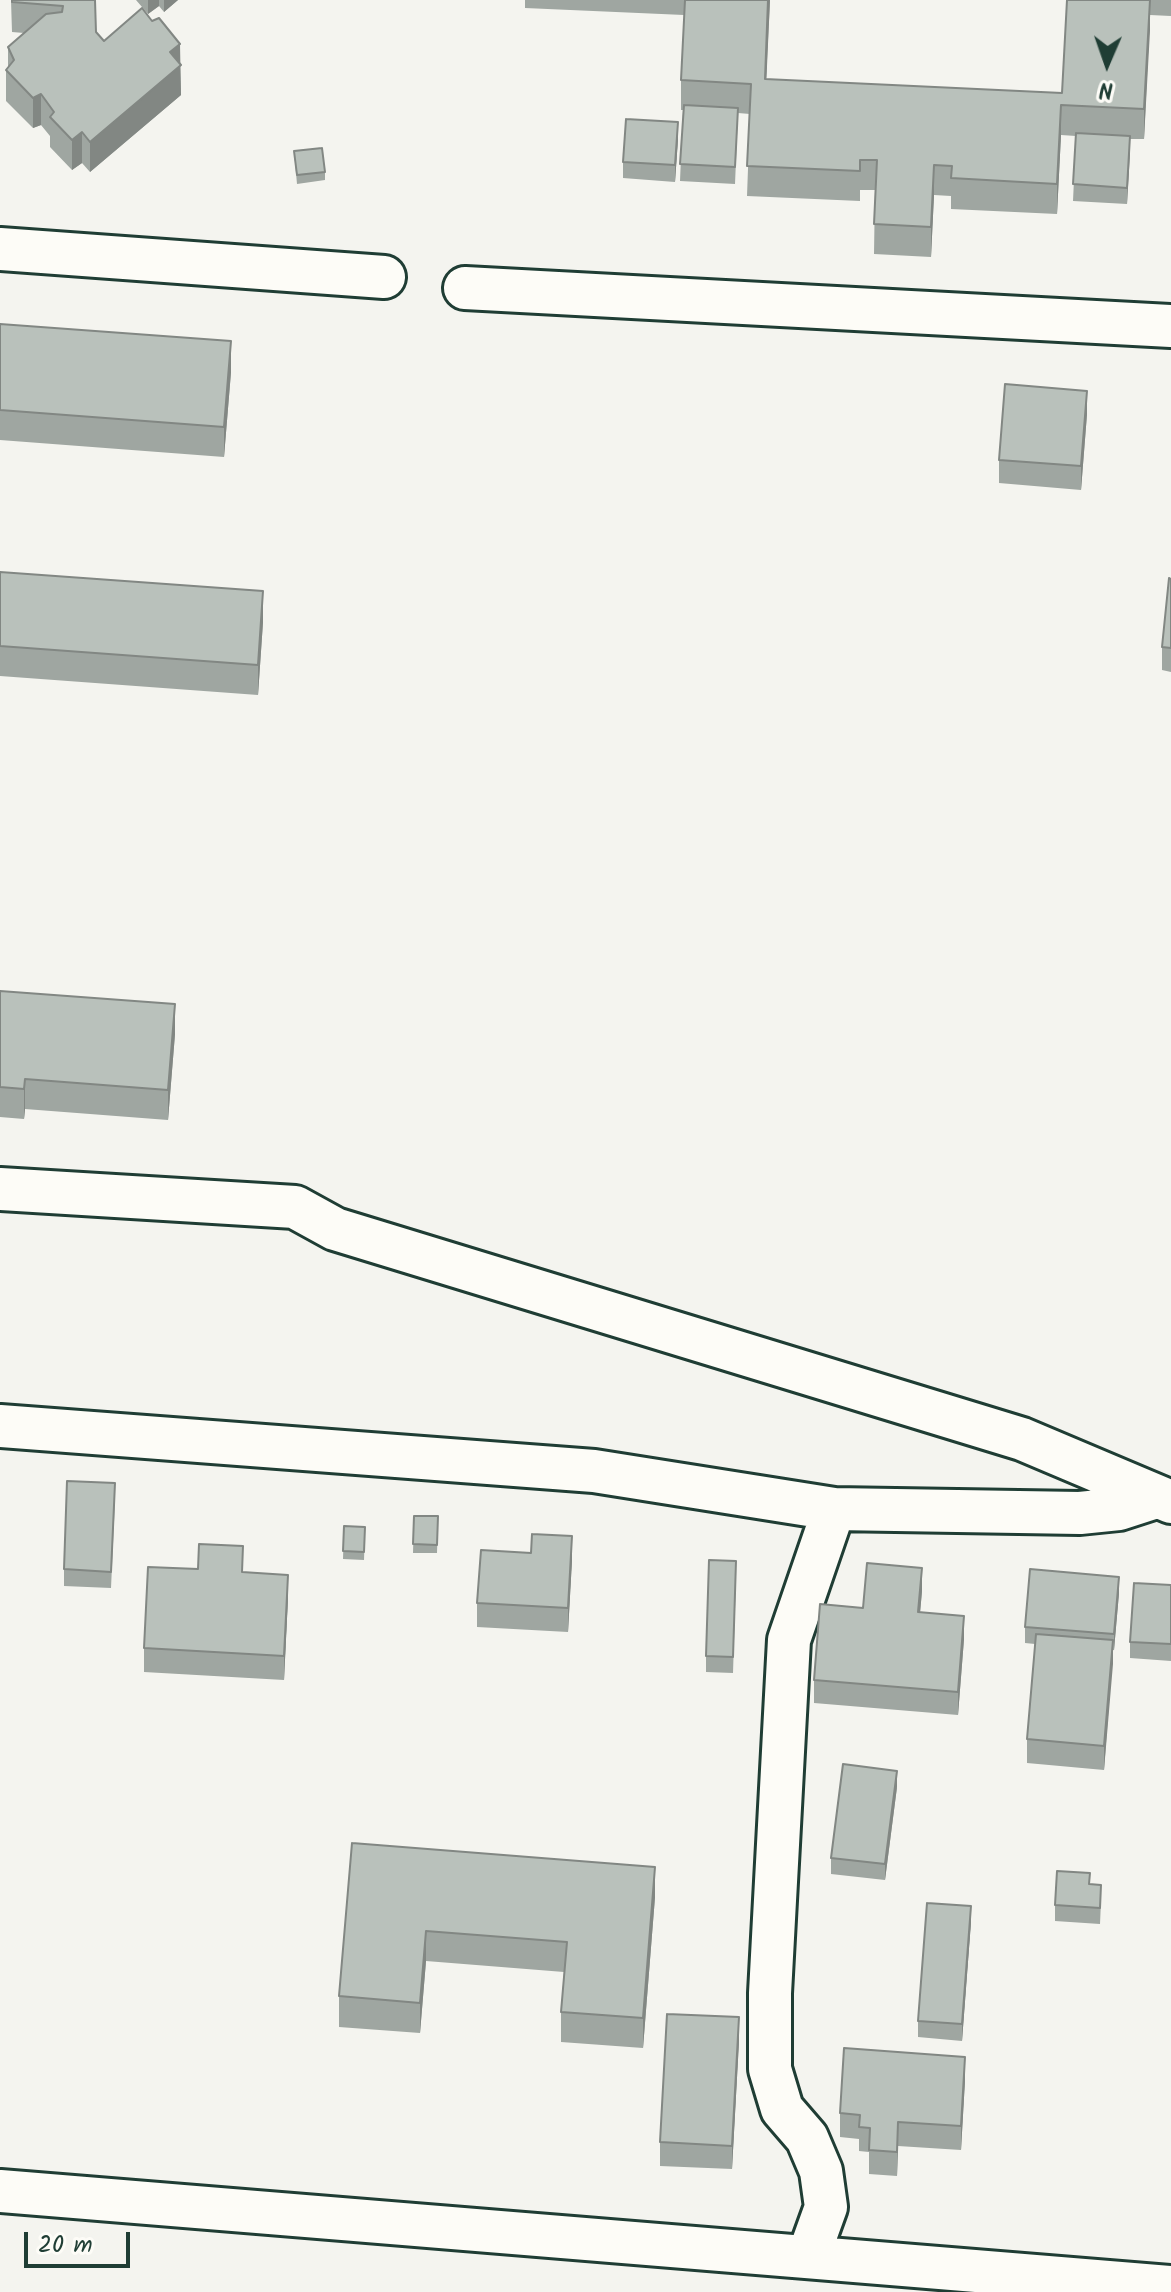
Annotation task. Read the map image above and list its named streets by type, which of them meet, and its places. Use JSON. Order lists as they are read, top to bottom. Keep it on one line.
{"scale_bar":"20 m","north":"bottom"}
